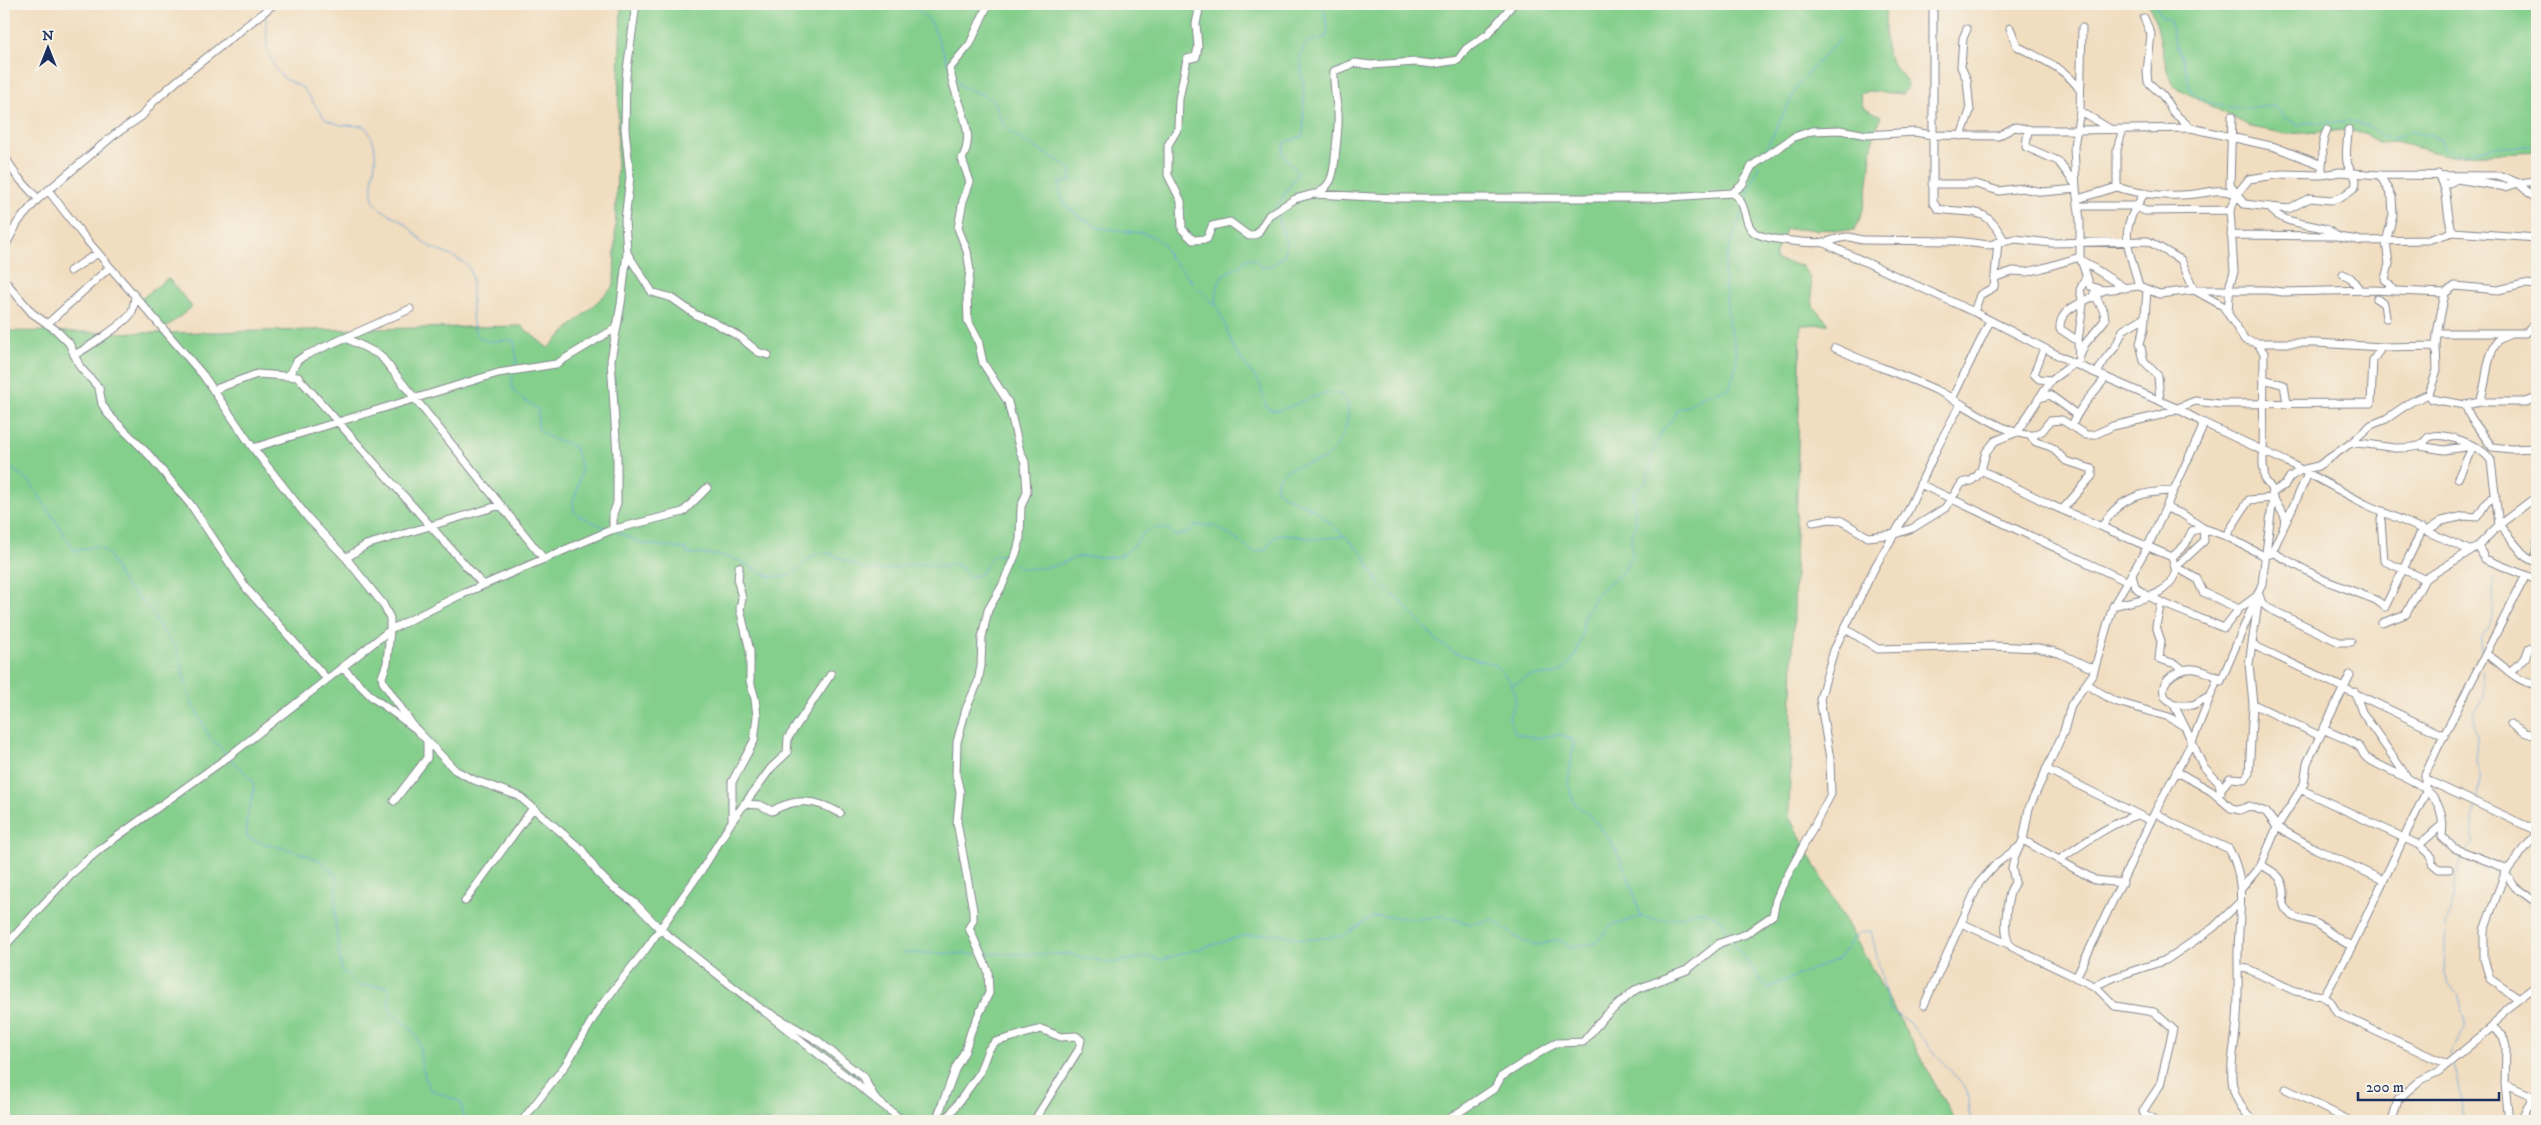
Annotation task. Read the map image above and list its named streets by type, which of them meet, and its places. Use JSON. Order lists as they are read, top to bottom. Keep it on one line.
{"scale_bar":"200 m","north":"top"}
